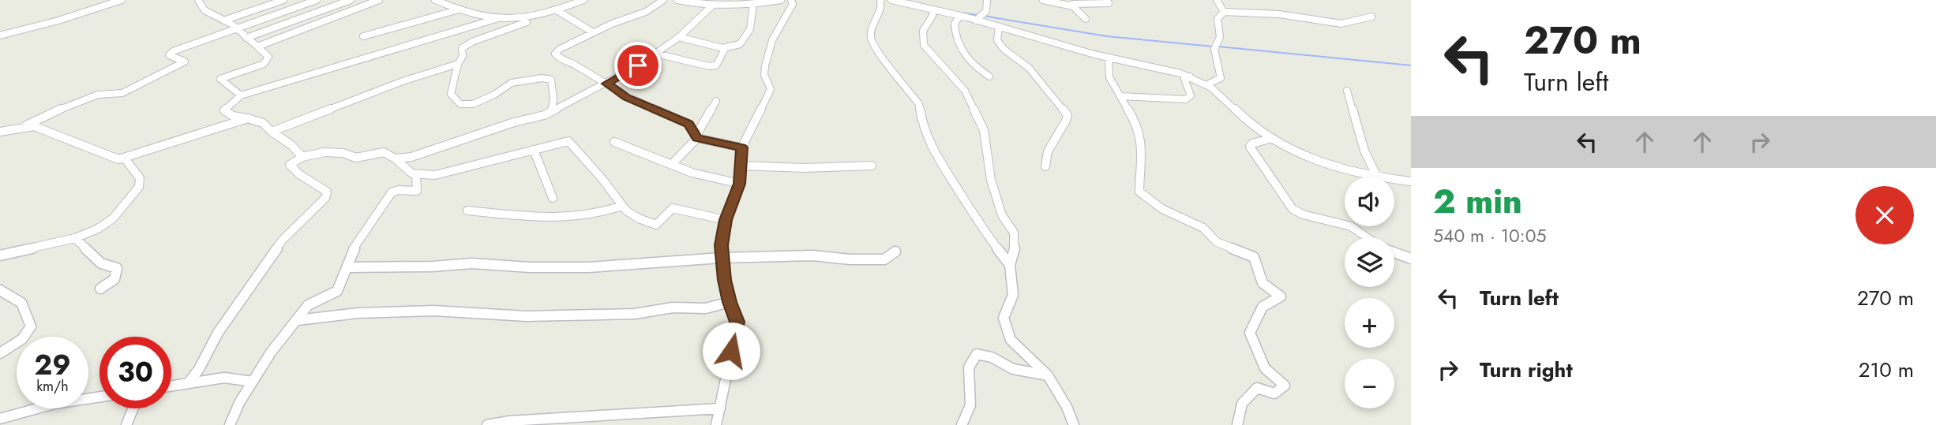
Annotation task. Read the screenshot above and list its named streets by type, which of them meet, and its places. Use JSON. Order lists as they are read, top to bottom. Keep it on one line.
{"page":{"turn":["270 m","Turn left"],"heading":["2 min","540 m · 10:05"],"map_buttons":["+","−"],"list":[{"name":"Turn left","value":"270 m"},{"name":"Turn right","value":"210 m"}],"speed":"29 km/h","limit":"30"}}
